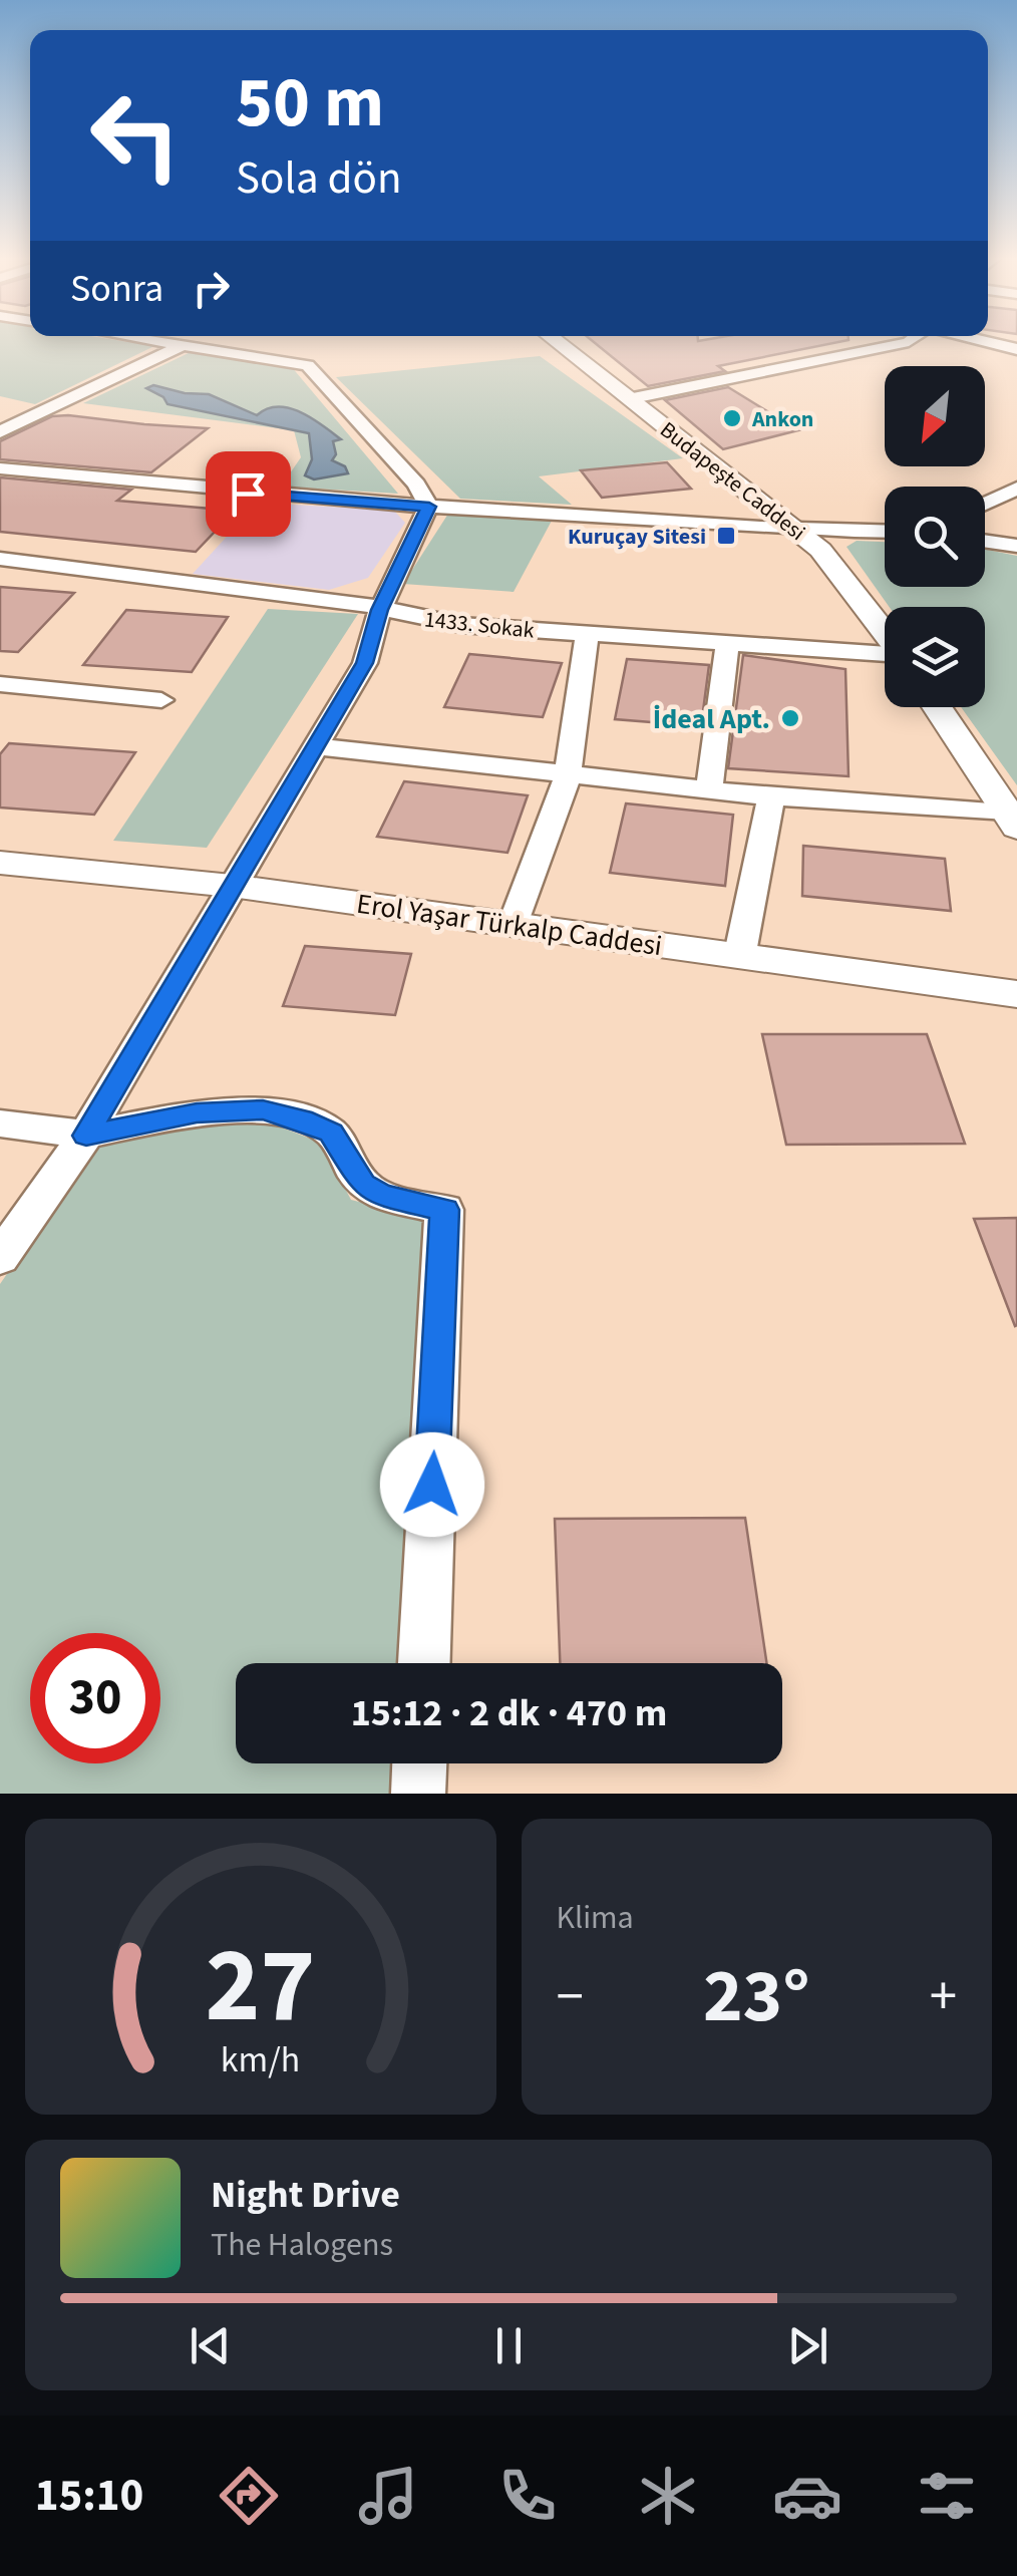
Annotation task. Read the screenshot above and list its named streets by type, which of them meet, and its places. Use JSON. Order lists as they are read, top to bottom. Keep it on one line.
{"streets":{"street":["Budapeşte Caddesi","1433. Sokak","Erol Yaşar Türkalp Caddesi"]},"places":{"other":["Ankon","İdeal Apt."],"transit":["Kuruçay Sitesi"]},"north":"bottom left","page":{"turn":["50 m","Sola dön"],"then":"Sonra","limit":"30","trip":"15:12 · 2 dk · 470 m","tile":"Klima","heat":["−","23°","+"],"song":["Night Drive","The Halogens"],"tabs":"15:10","gauge":["27","km/h"]}}
